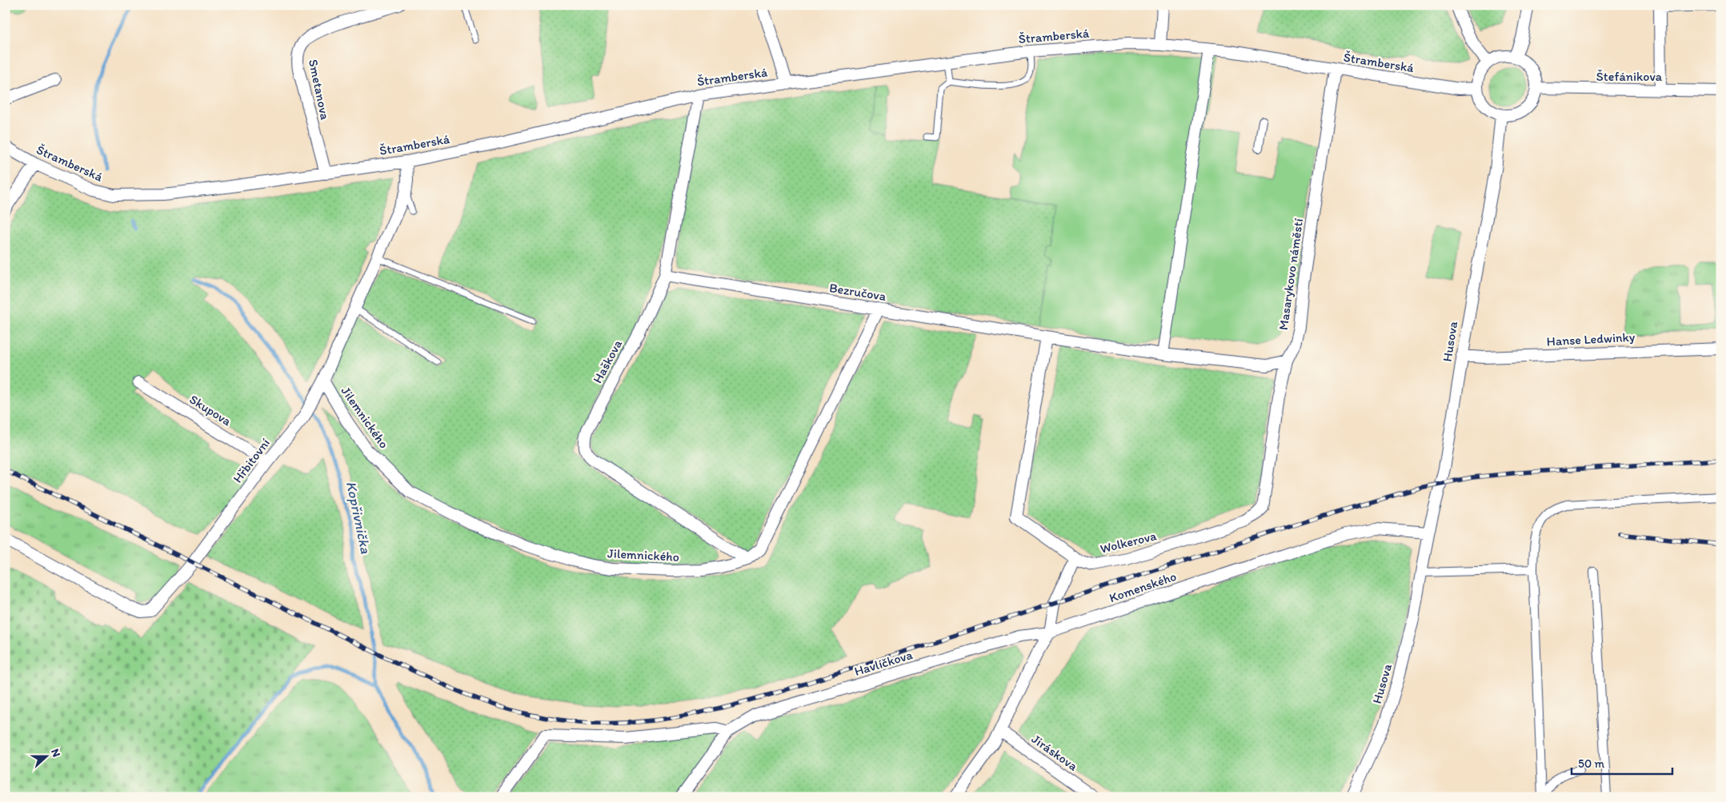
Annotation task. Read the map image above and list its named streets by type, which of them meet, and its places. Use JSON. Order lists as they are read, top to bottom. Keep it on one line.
{"streets":{"street":["Štramberská","Štefánikova","Smetanova","Masarykovo náměstí","Bezručova","Hanse Ledwinky","Husova","Haškova","Skupova","Jilemnického","Hřbitovní","Wolkerova","Komenského","Havlíčkova","Jiráskova"]},"crossings":[["Štramberská","Štefánikova"],["Štramberská","Smetanova"],["Štramberská","Masarykovo náměstí"],["Štramberská","Husova"],["Štramberská","Haškova"],["Štramberská","Hřbitovní"],["Štefánikova","Husova"],["Masarykovo náměstí","Wolkerova"],["Bezručova","Haškova"],["Bezručova","Jilemnického"],["Bezručova","Wolkerova"],["Hanse Ledwinky","Husova"],["Husova","Komenského"],["Haškova","Jilemnického"],["Skupova","Hřbitovní"],["Jilemnického","Hřbitovní"],["Komenského","Havlíčkova"]],"water":["Kopřivnička"],"scale_bar":"50 m","north":"right"}
